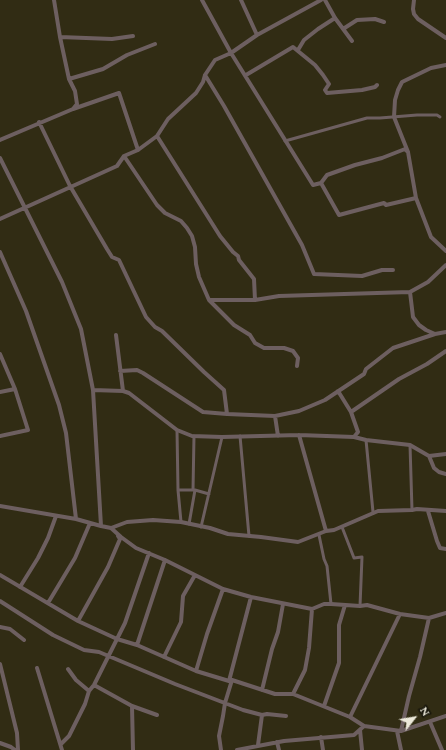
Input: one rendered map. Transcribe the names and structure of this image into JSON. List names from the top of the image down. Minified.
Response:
{"north":"top right"}
